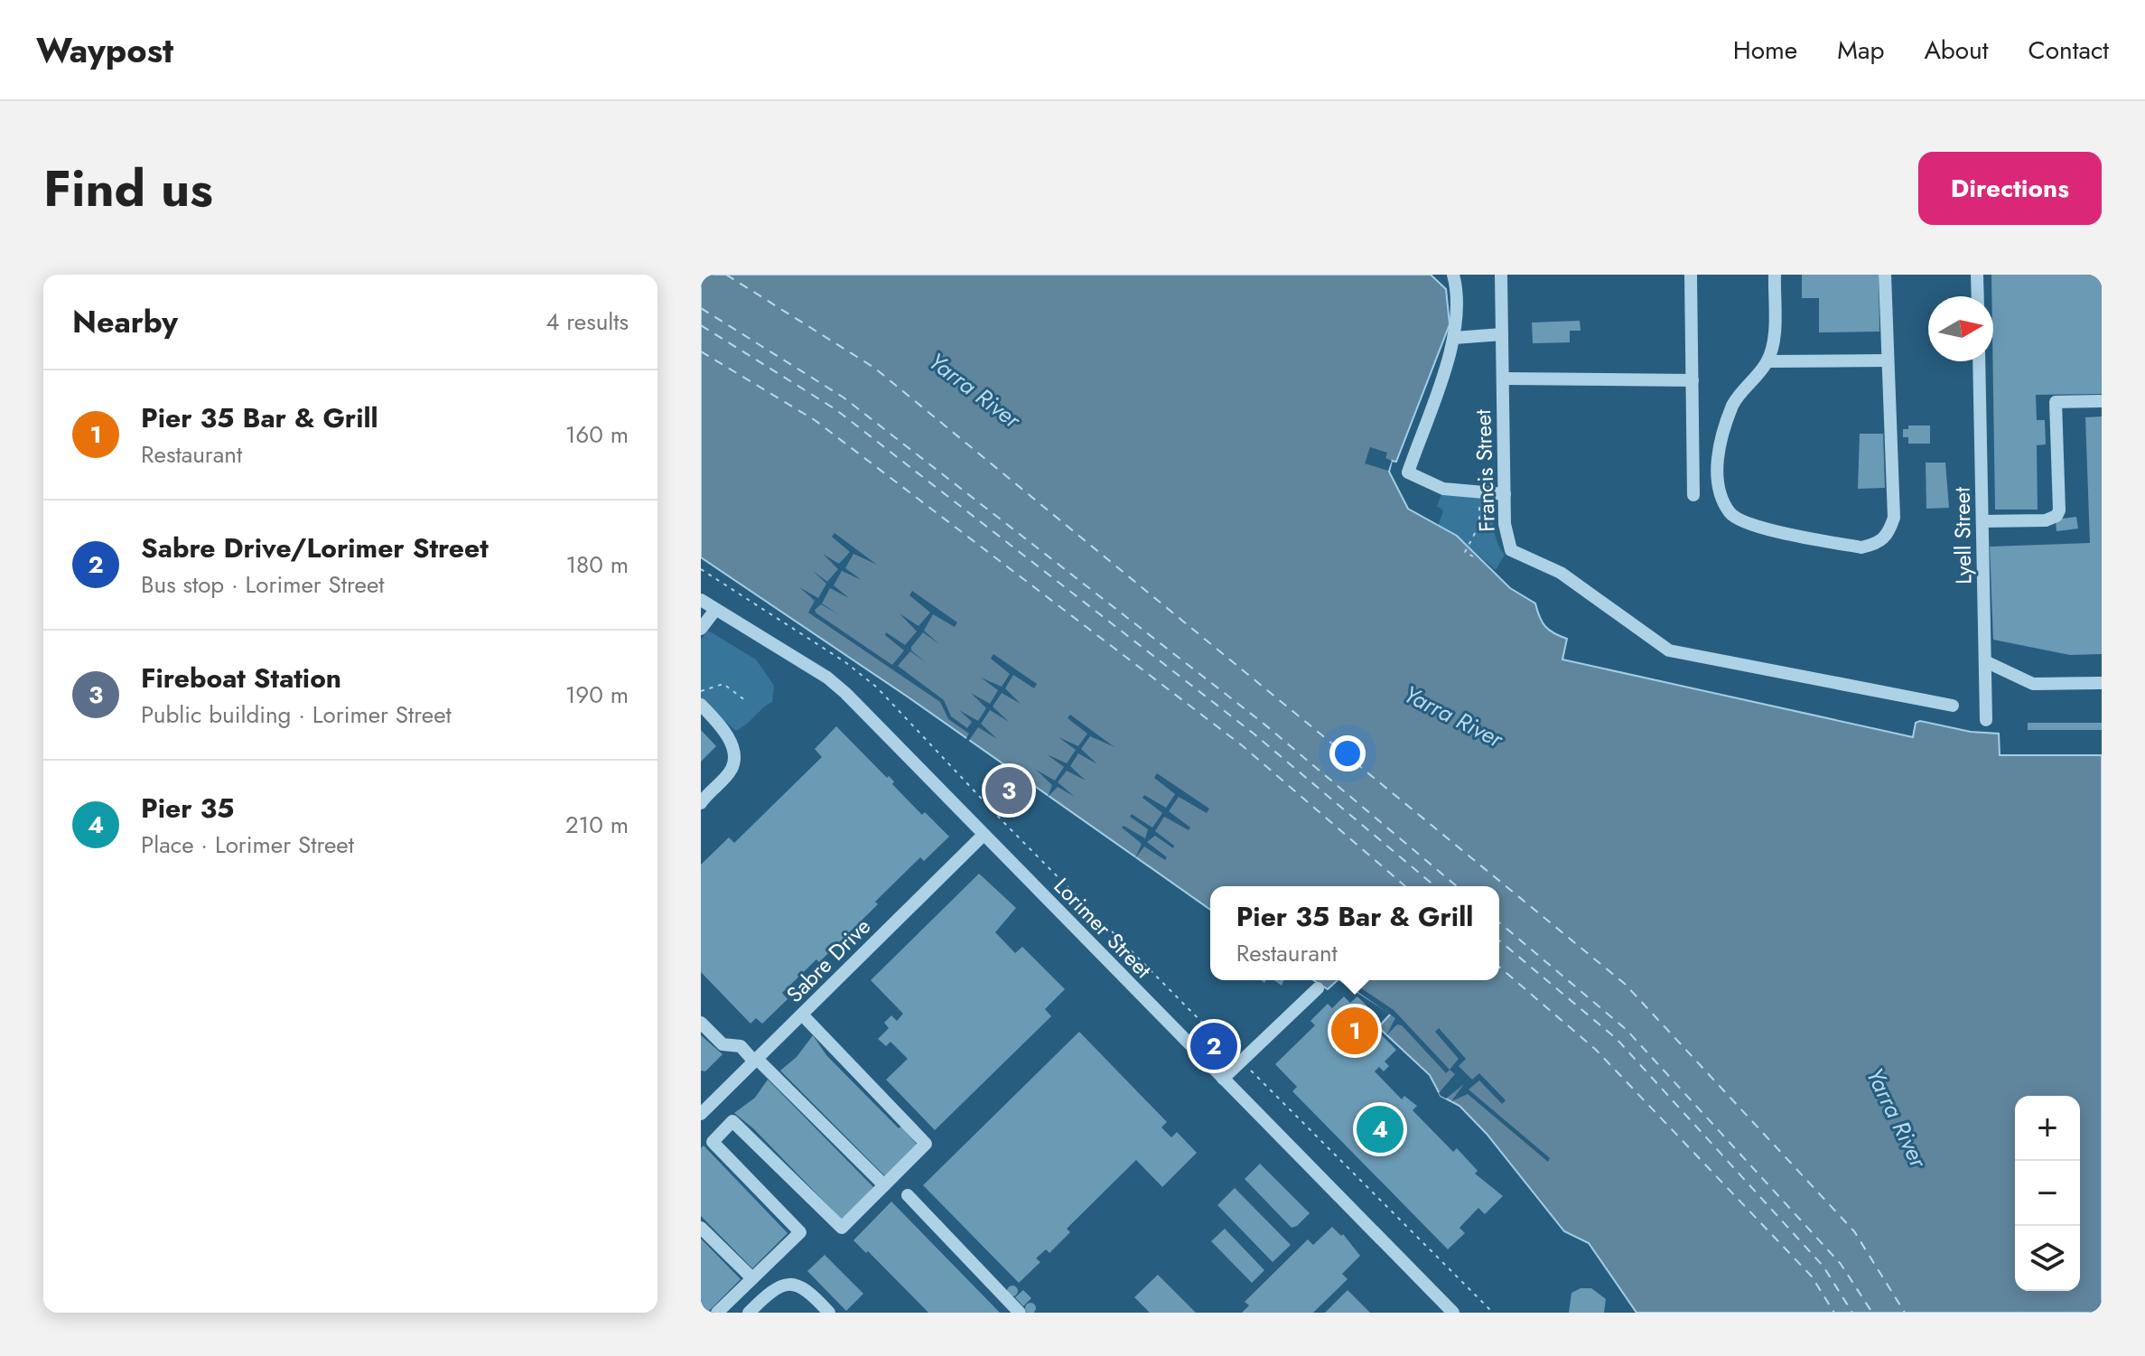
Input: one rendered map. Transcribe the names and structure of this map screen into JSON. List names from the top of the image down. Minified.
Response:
{"streets":{"street":["Francis Street","Lyell Street","Lorimer Street","Sabre Drive"]},"crossings":[["Lorimer Street","Sabre Drive"]],"water":["Yarra River"],"north":"right","page":{"header":"Waypost","nav":["Home","Map","About","Contact"],"title":"Find us","buttons":"Directions","heading":["Nearby","4 results"],"list":[{"mark":"1","name":"Pier 35 Bar & Grill","note":"Restaurant","value":"160 m"},{"mark":"2","name":"Sabre Drive/Lorimer Street","note":"Bus stop · Lorimer Street","value":"180 m"},{"mark":"3","name":"Fireboat Station","note":"Public building · Lorimer Street","value":"190 m"},{"mark":"4","name":"Pier 35","note":"Place · Lorimer Street","value":"210 m"}],"pins":["3","1","2","4"],"popup":["Pier 35 Bar & Grill","Restaurant"],"map_buttons":["+","−"]}}
